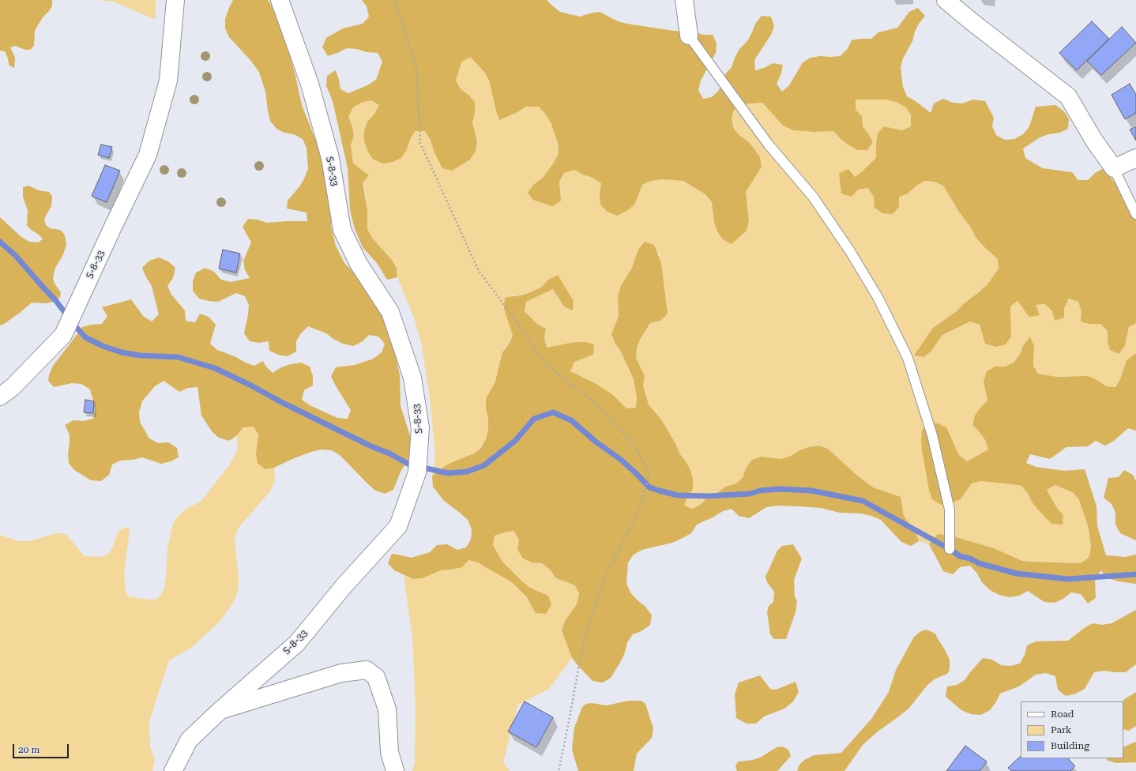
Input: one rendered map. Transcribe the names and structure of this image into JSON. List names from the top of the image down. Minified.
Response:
{"streets":{"street":["Տ-8-33"]},"legend":["Road","Park","Building"],"scale_bar":"20 m"}
